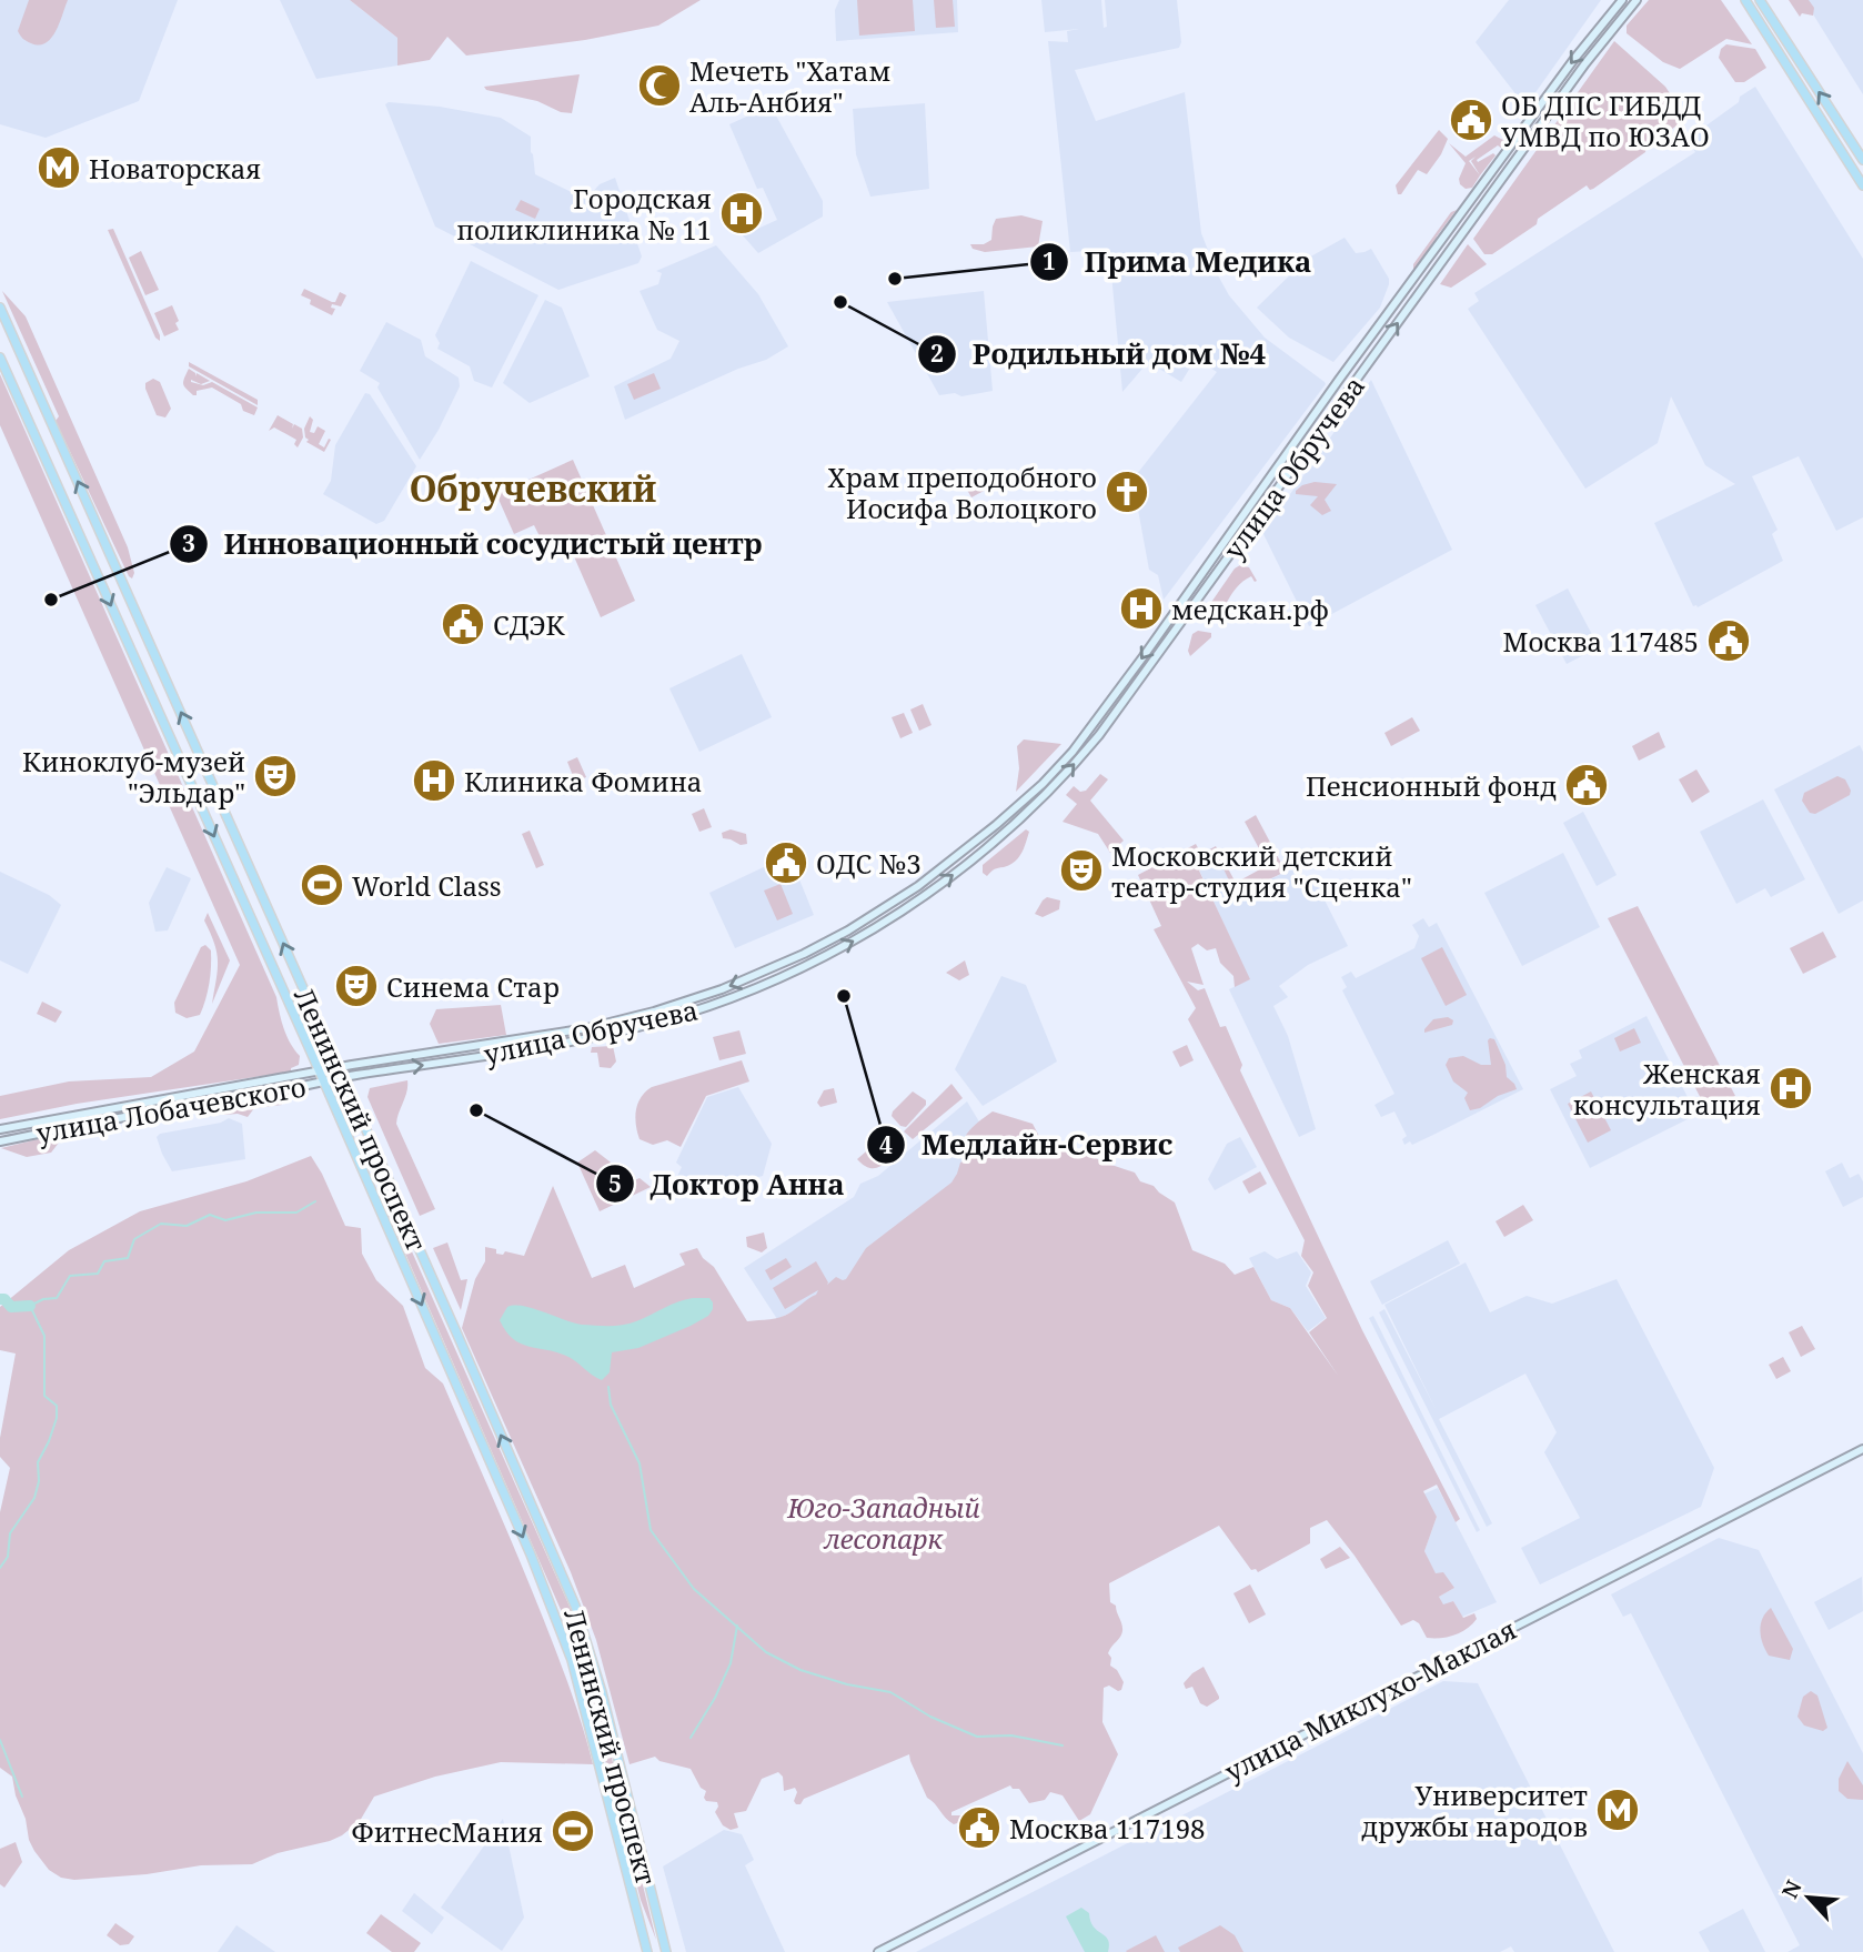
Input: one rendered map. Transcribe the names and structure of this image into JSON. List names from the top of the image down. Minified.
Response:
{"streets":{"main road":["улица Обручева","улица Лобачевского","Ленинский проспект","улица Миклухо-Маклая"]},"crossings":[["улица Обручева","улица Лобачевского"],["улица Обручева","Ленинский проспект"],["улица Лобачевского","Ленинский проспект"]],"districts":["Обручевский"],"parks":["Юго-Западный лесопарк"],"places":{"mosque":["Мечеть \"Хатам Аль-Анбия\""],"public building":["ОБ ДПС ГИБДД УМВД по ЮЗАО","СДЭК","Москва 117485","Пенсионный фонд","ОДС №3","Москва 117198"],"metro station":["Новаторская","Университет дружбы народов"],"hospital":["Городская поликлиника № 11","медскан.рф","Клиника Фомина","Женская консультация"],"other":["Прима Медика","Родильный дом №4","Инновационный сосудистый центр","Медлайн-Сервис","Доктор Анна"],"church":["Храм преподобного Иосифа Волоцкого"],"theatre":["Киноклуб-музей \"Эльдар\"","Московский детский театр-студия \"Сценка\"","Синема Стар"],"sports":["World Class","ФитнесМания"]},"north":"top left"}
